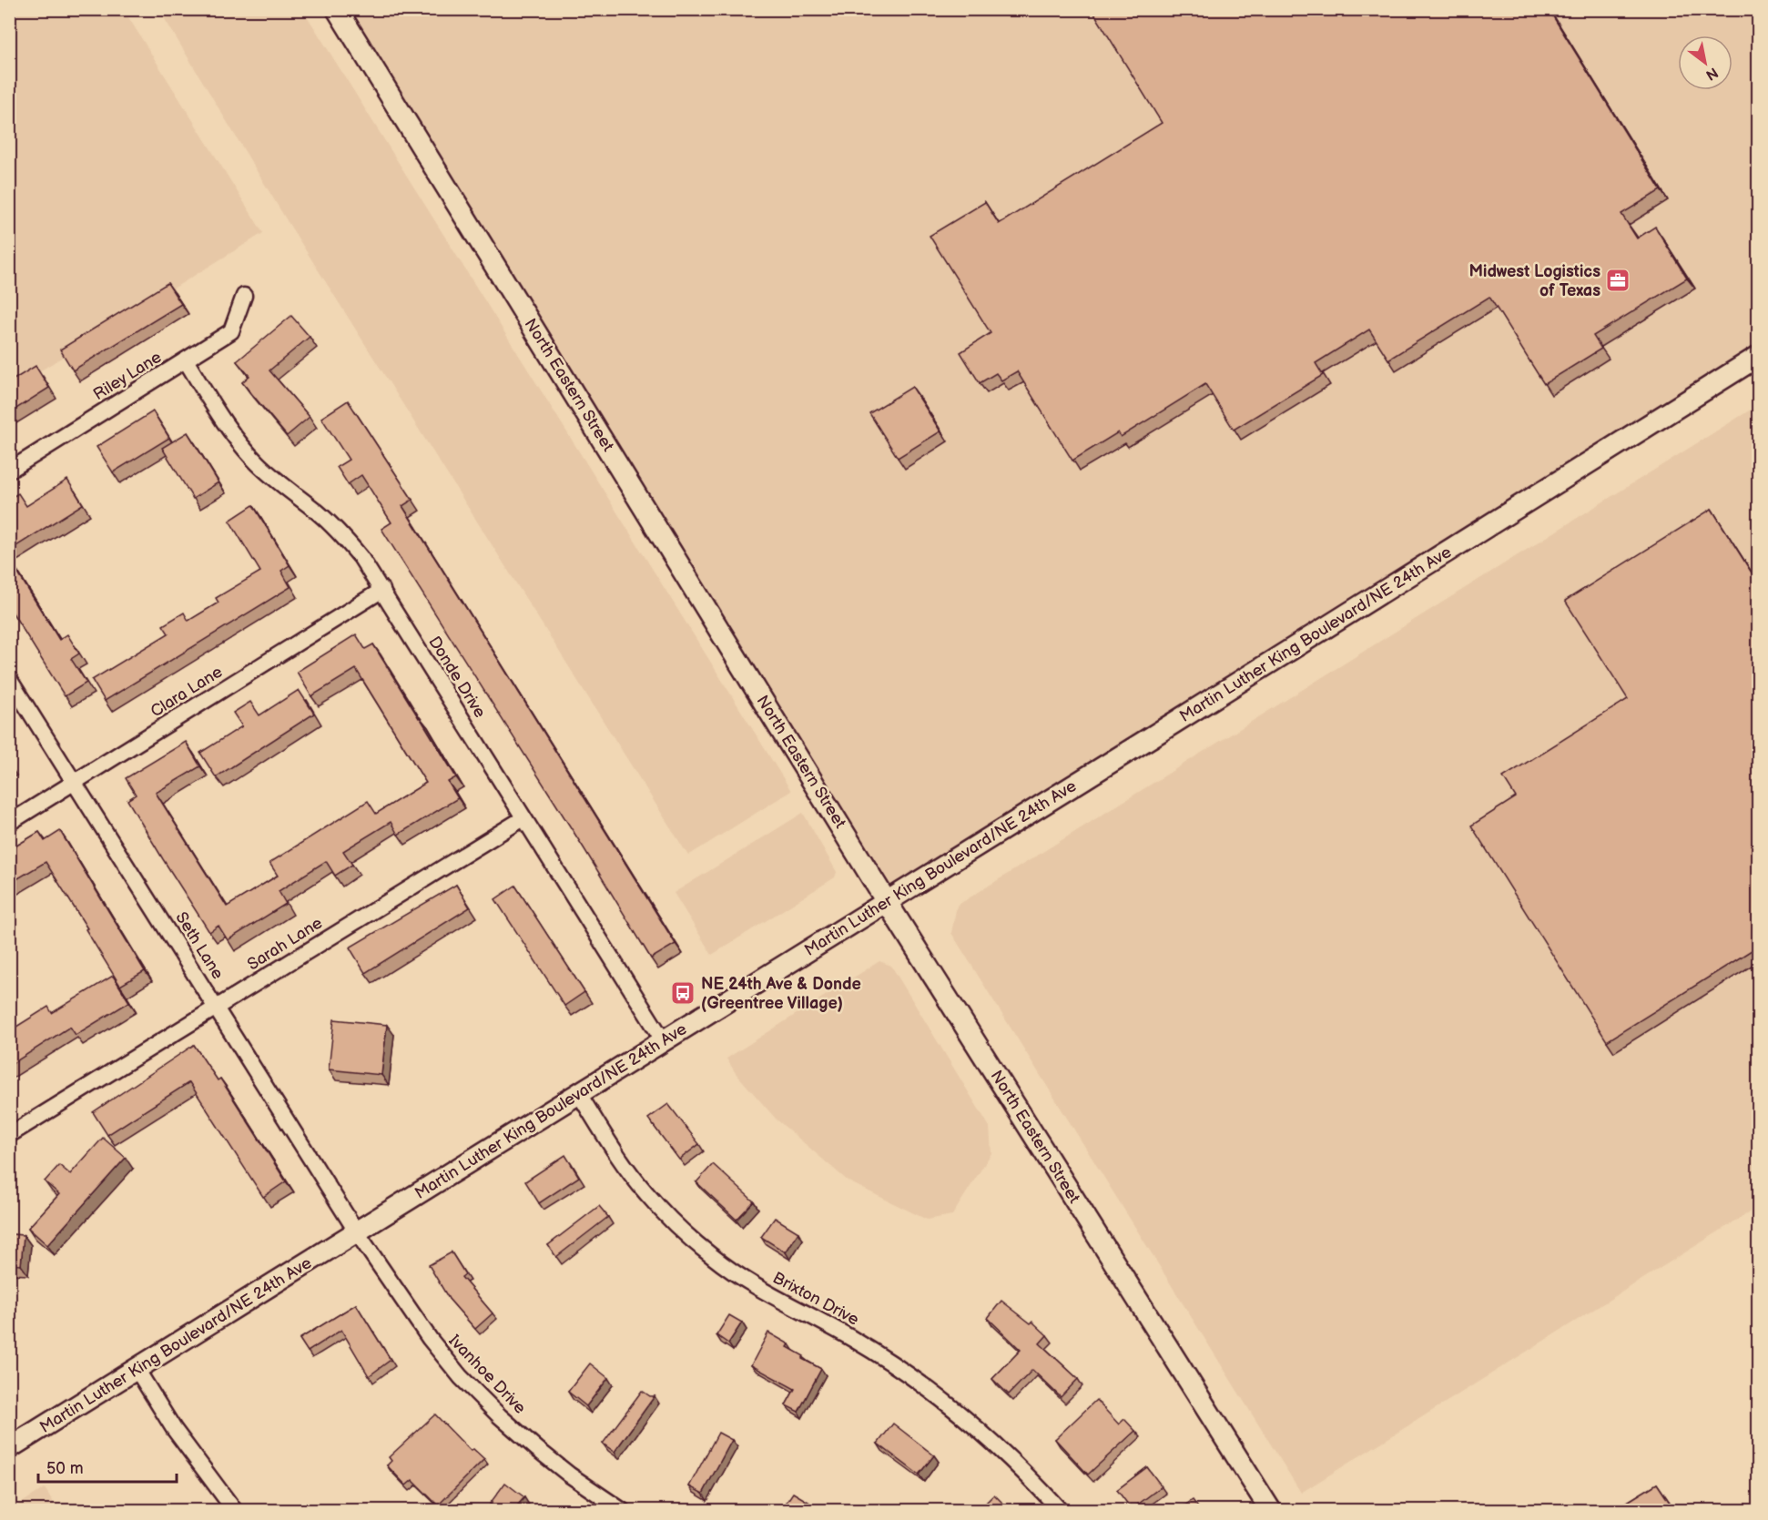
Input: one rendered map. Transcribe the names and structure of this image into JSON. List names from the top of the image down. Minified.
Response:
{"streets":{"main road":["North Eastern Street","Martin Luther King Boulevard/NE 24th Ave"],"street":["Riley Lane","Donde Drive","Clara Lane","Sarah Lane","Seth Lane","Brixton Drive","Ivanhoe Drive"]},"crossings":[["Riley Lane","Donde Drive"],["North Eastern Street","Martin Luther King Boulevard/NE 24th Ave"],["Martin Luther King Boulevard/NE 24th Ave","Donde Drive"],["Martin Luther King Boulevard/NE 24th Ave","Seth Lane"],["Martin Luther King Boulevard/NE 24th Ave","Brixton Drive"],["Martin Luther King Boulevard/NE 24th Ave","Ivanhoe Drive"],["Donde Drive","Clara Lane"],["Donde Drive","Sarah Lane"],["Clara Lane","Seth Lane"],["Sarah Lane","Seth Lane"],["Seth Lane","Ivanhoe Drive"]],"places":{"office":["Midwest Logistics of Texas"],"bus stop":["NE 24th Ave & Donde (Greentree Village)"]},"scale_bar":"50 m","north":"bottom right"}
